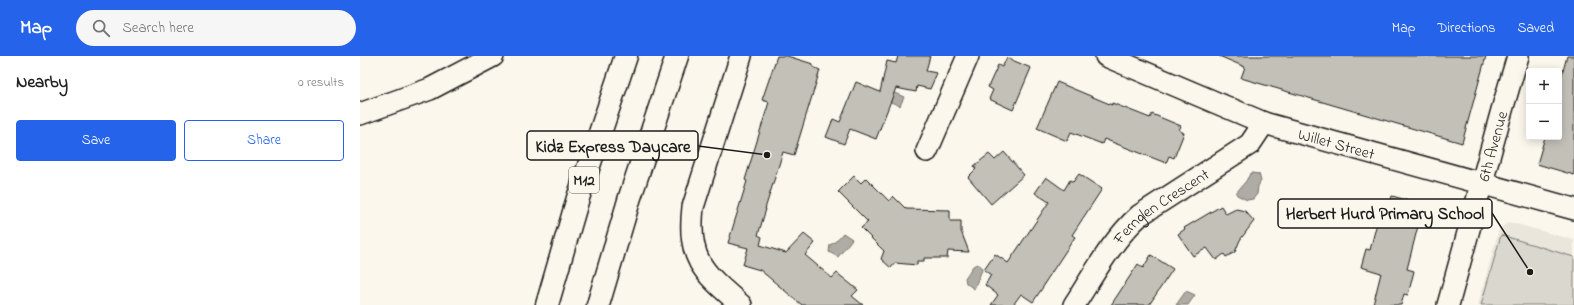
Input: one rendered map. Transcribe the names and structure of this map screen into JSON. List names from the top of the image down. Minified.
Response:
{"streets":{"main road":["M12"],"street":["Willet Street","6th Avenue","Fernglen Crescent"]},"crossings":[["Willet Street","6th Avenue"],["Willet Street","Fernglen Crescent"]],"places":["Kidz Express Daycare","Herbert Hurd Primary School"],"page":{"header":"Map","search":"Search here","nav":["Map","Directions","Saved"],"heading":["Nearby","0 results"],"map_buttons":["+","−"],"buttons":["Save","Share"]}}
